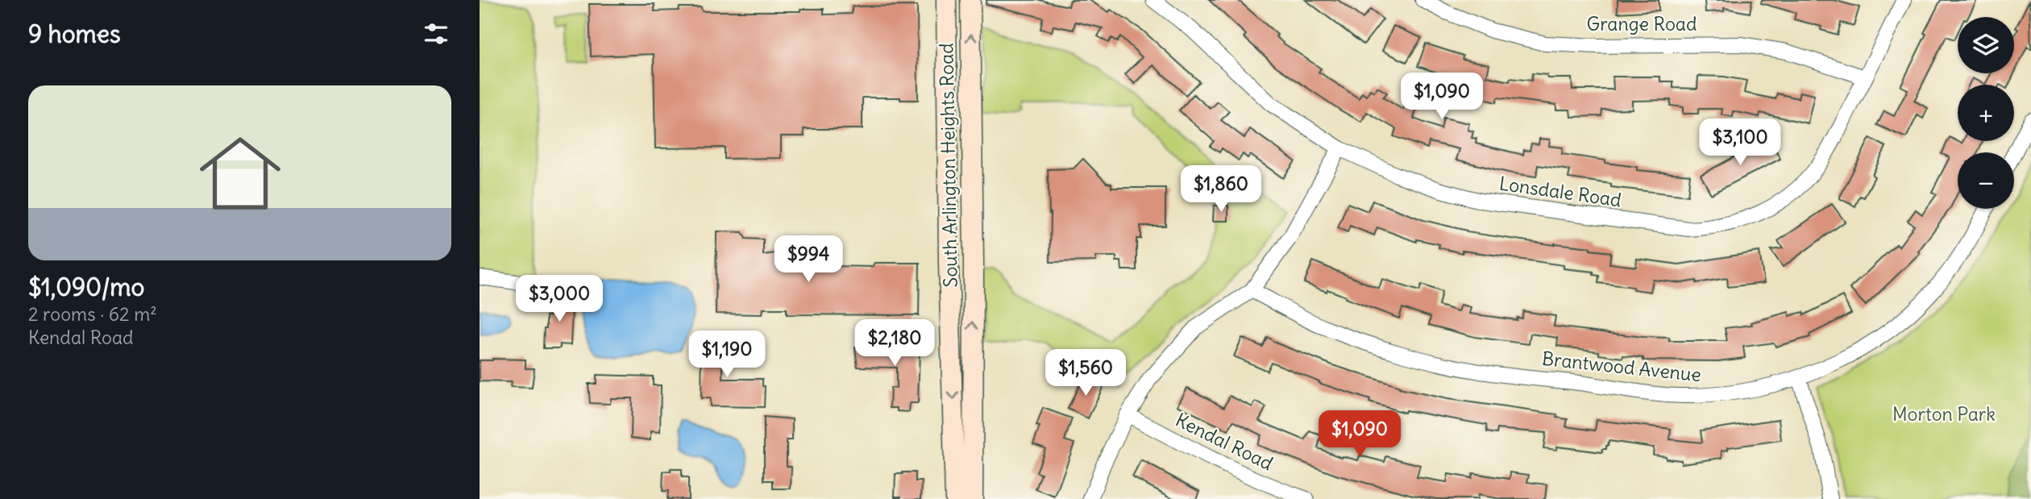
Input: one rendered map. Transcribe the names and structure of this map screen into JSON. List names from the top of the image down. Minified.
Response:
{"streets":{"main road":["South Arlington Heights Road"],"street":["Grange Road","Lonsdale Road","Brantwood Avenue","Kendal Road"]},"crossings":[["Grange Road","Lonsdale Road"]],"parks":["Morton Park"],"page":{"heading":"9 homes","map_buttons":["+","−"],"list":[{"name":"$1,090/mo","note":"2 rooms · 62 m² · Kendal Road"}],"price":["$1,090","$3,100","$1,860","$994","$3,000","$2,180","$1,190","$1,560","$1,090"]}}
